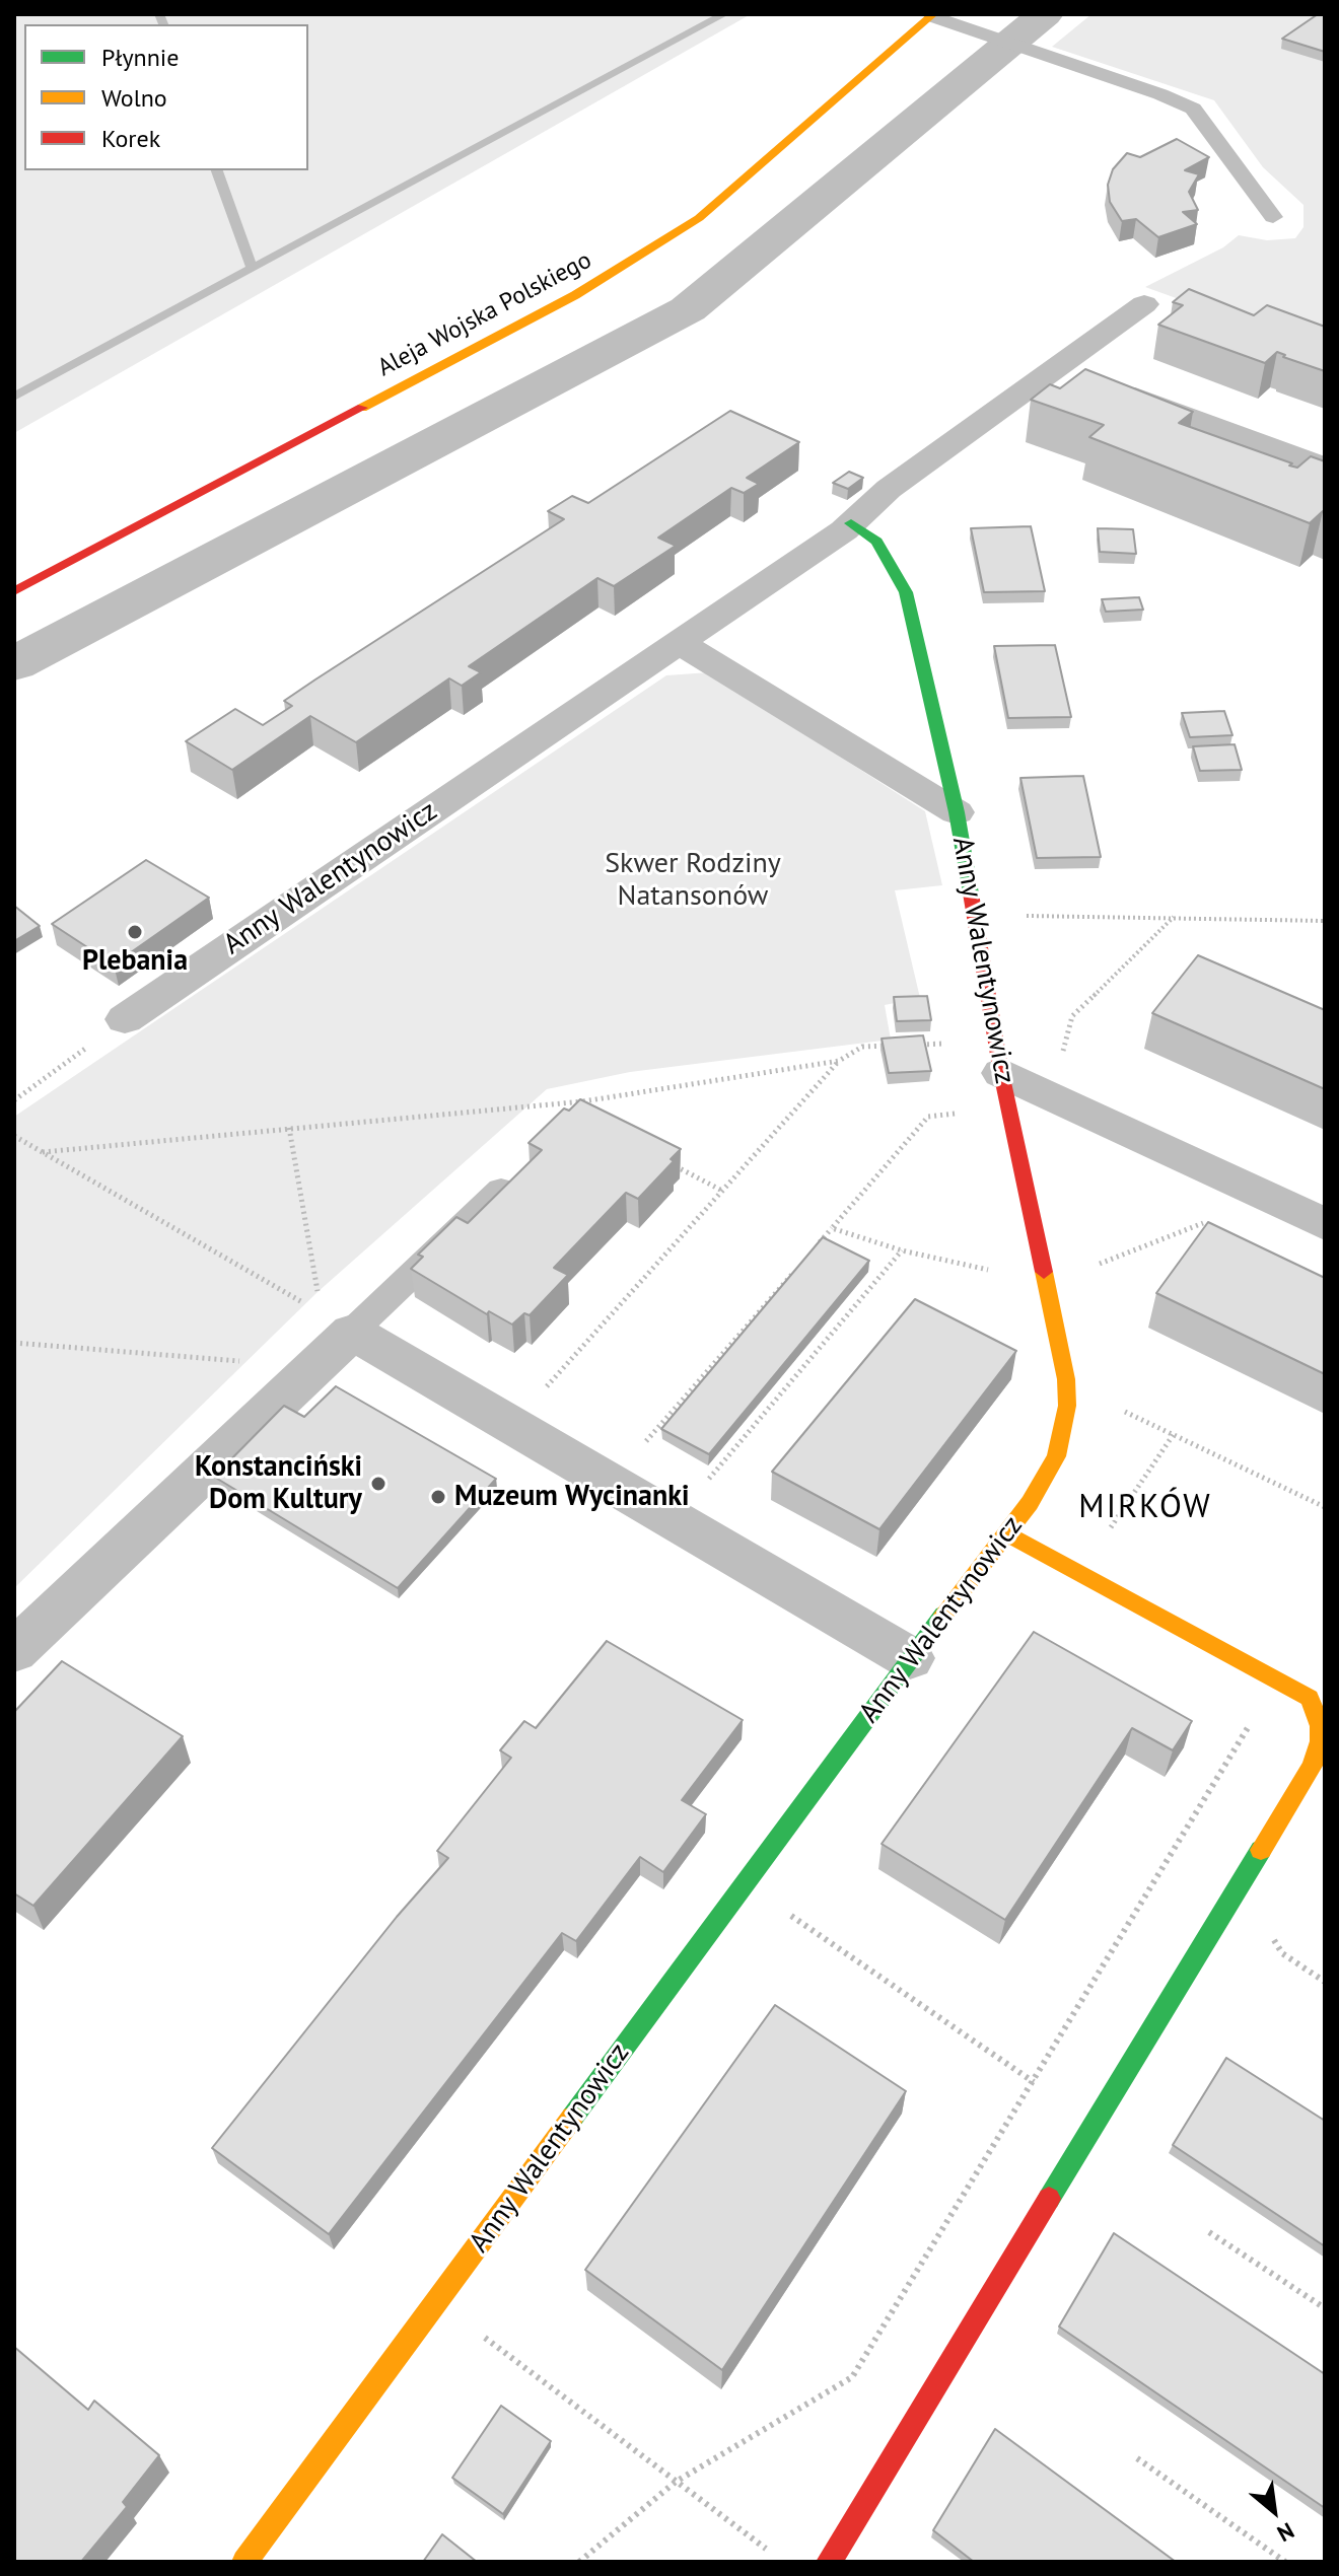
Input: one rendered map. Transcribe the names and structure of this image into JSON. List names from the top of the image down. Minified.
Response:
{"streets":{"street":["Aleja Wojska Polskiego","Anny Walentynowicz"]},"districts":["MIRKÓW"],"parks":["Skwer Rodziny Natansonów"],"places":["Plebania","Konstanciński Dom Kultury","Muzeum Wycinanki"],"legend":["Płynnie","Wolno","Korek"],"north":"bottom right"}
